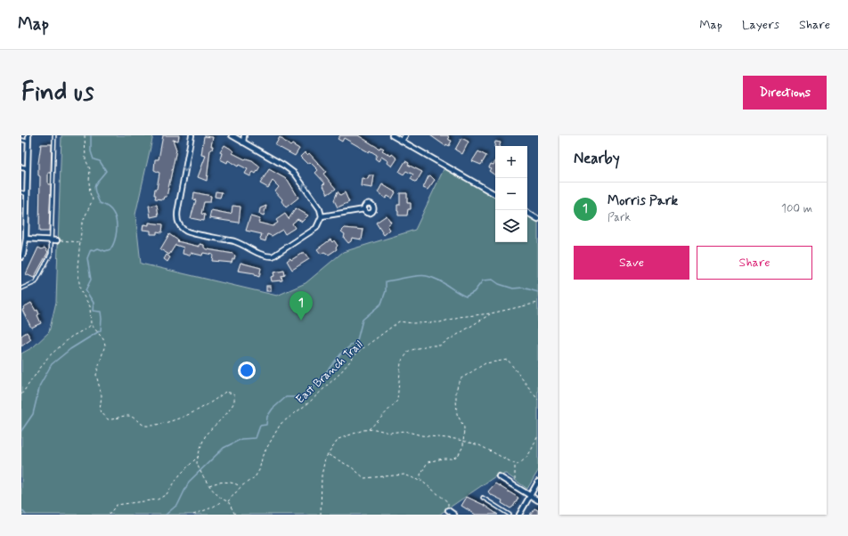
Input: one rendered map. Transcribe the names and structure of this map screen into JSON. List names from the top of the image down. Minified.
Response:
{"streets":{"path":["East Branch Trail"]},"page":{"header":"Map","nav":["Map","Layers","Share"],"buttons":["Directions",["Save","Share"]],"title":"Find us","heading":"Nearby","map_buttons":["+","−"],"list":[{"mark":"1","name":"Morris Park","note":"Park","value":"100 m"}],"pins":"1"}}
